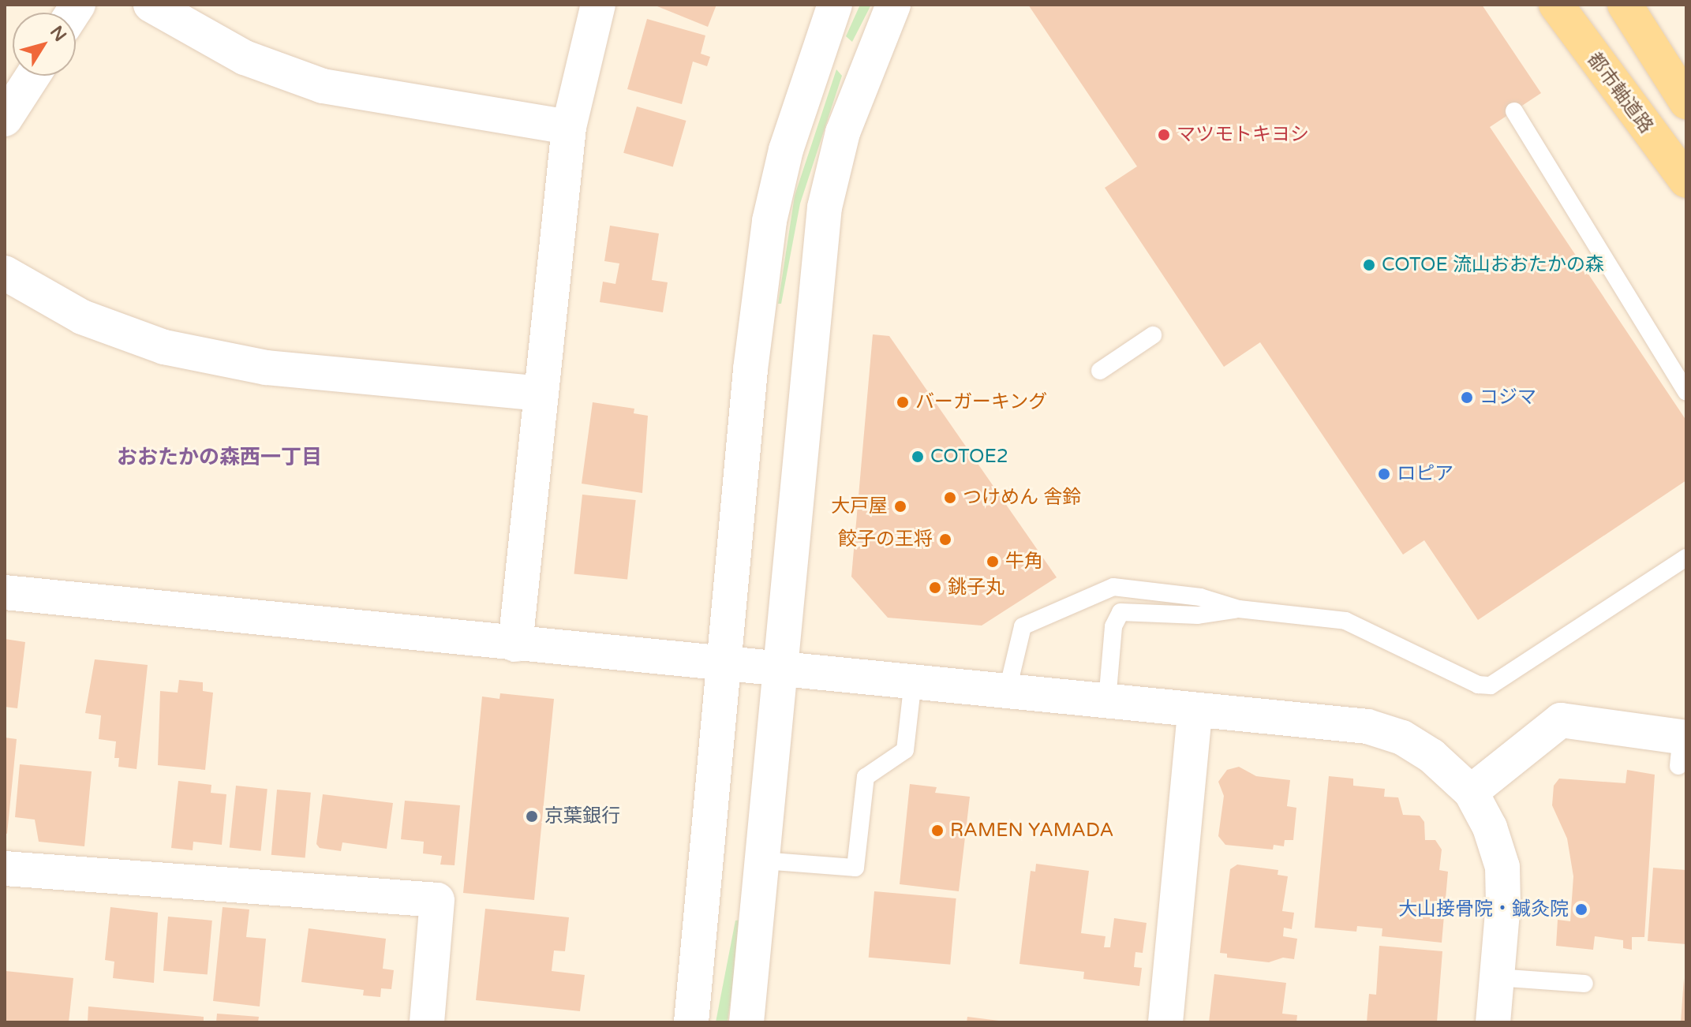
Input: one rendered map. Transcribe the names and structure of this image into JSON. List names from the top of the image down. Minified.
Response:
{"streets":{"main road":["都市軸道路"]},"districts":["おおたかの森西一丁目"],"places":["マツモトキヨシ","COTOE 流山おおたかの森","コジマ","バーガーキング","COTOE2","ロピア","つけめん 舎鈴","大戸屋","餃子の王将","牛角","銚子丸","京葉銀行","RAMEN YAMADA","大山接骨院・鍼灸院"],"north":"top right"}
